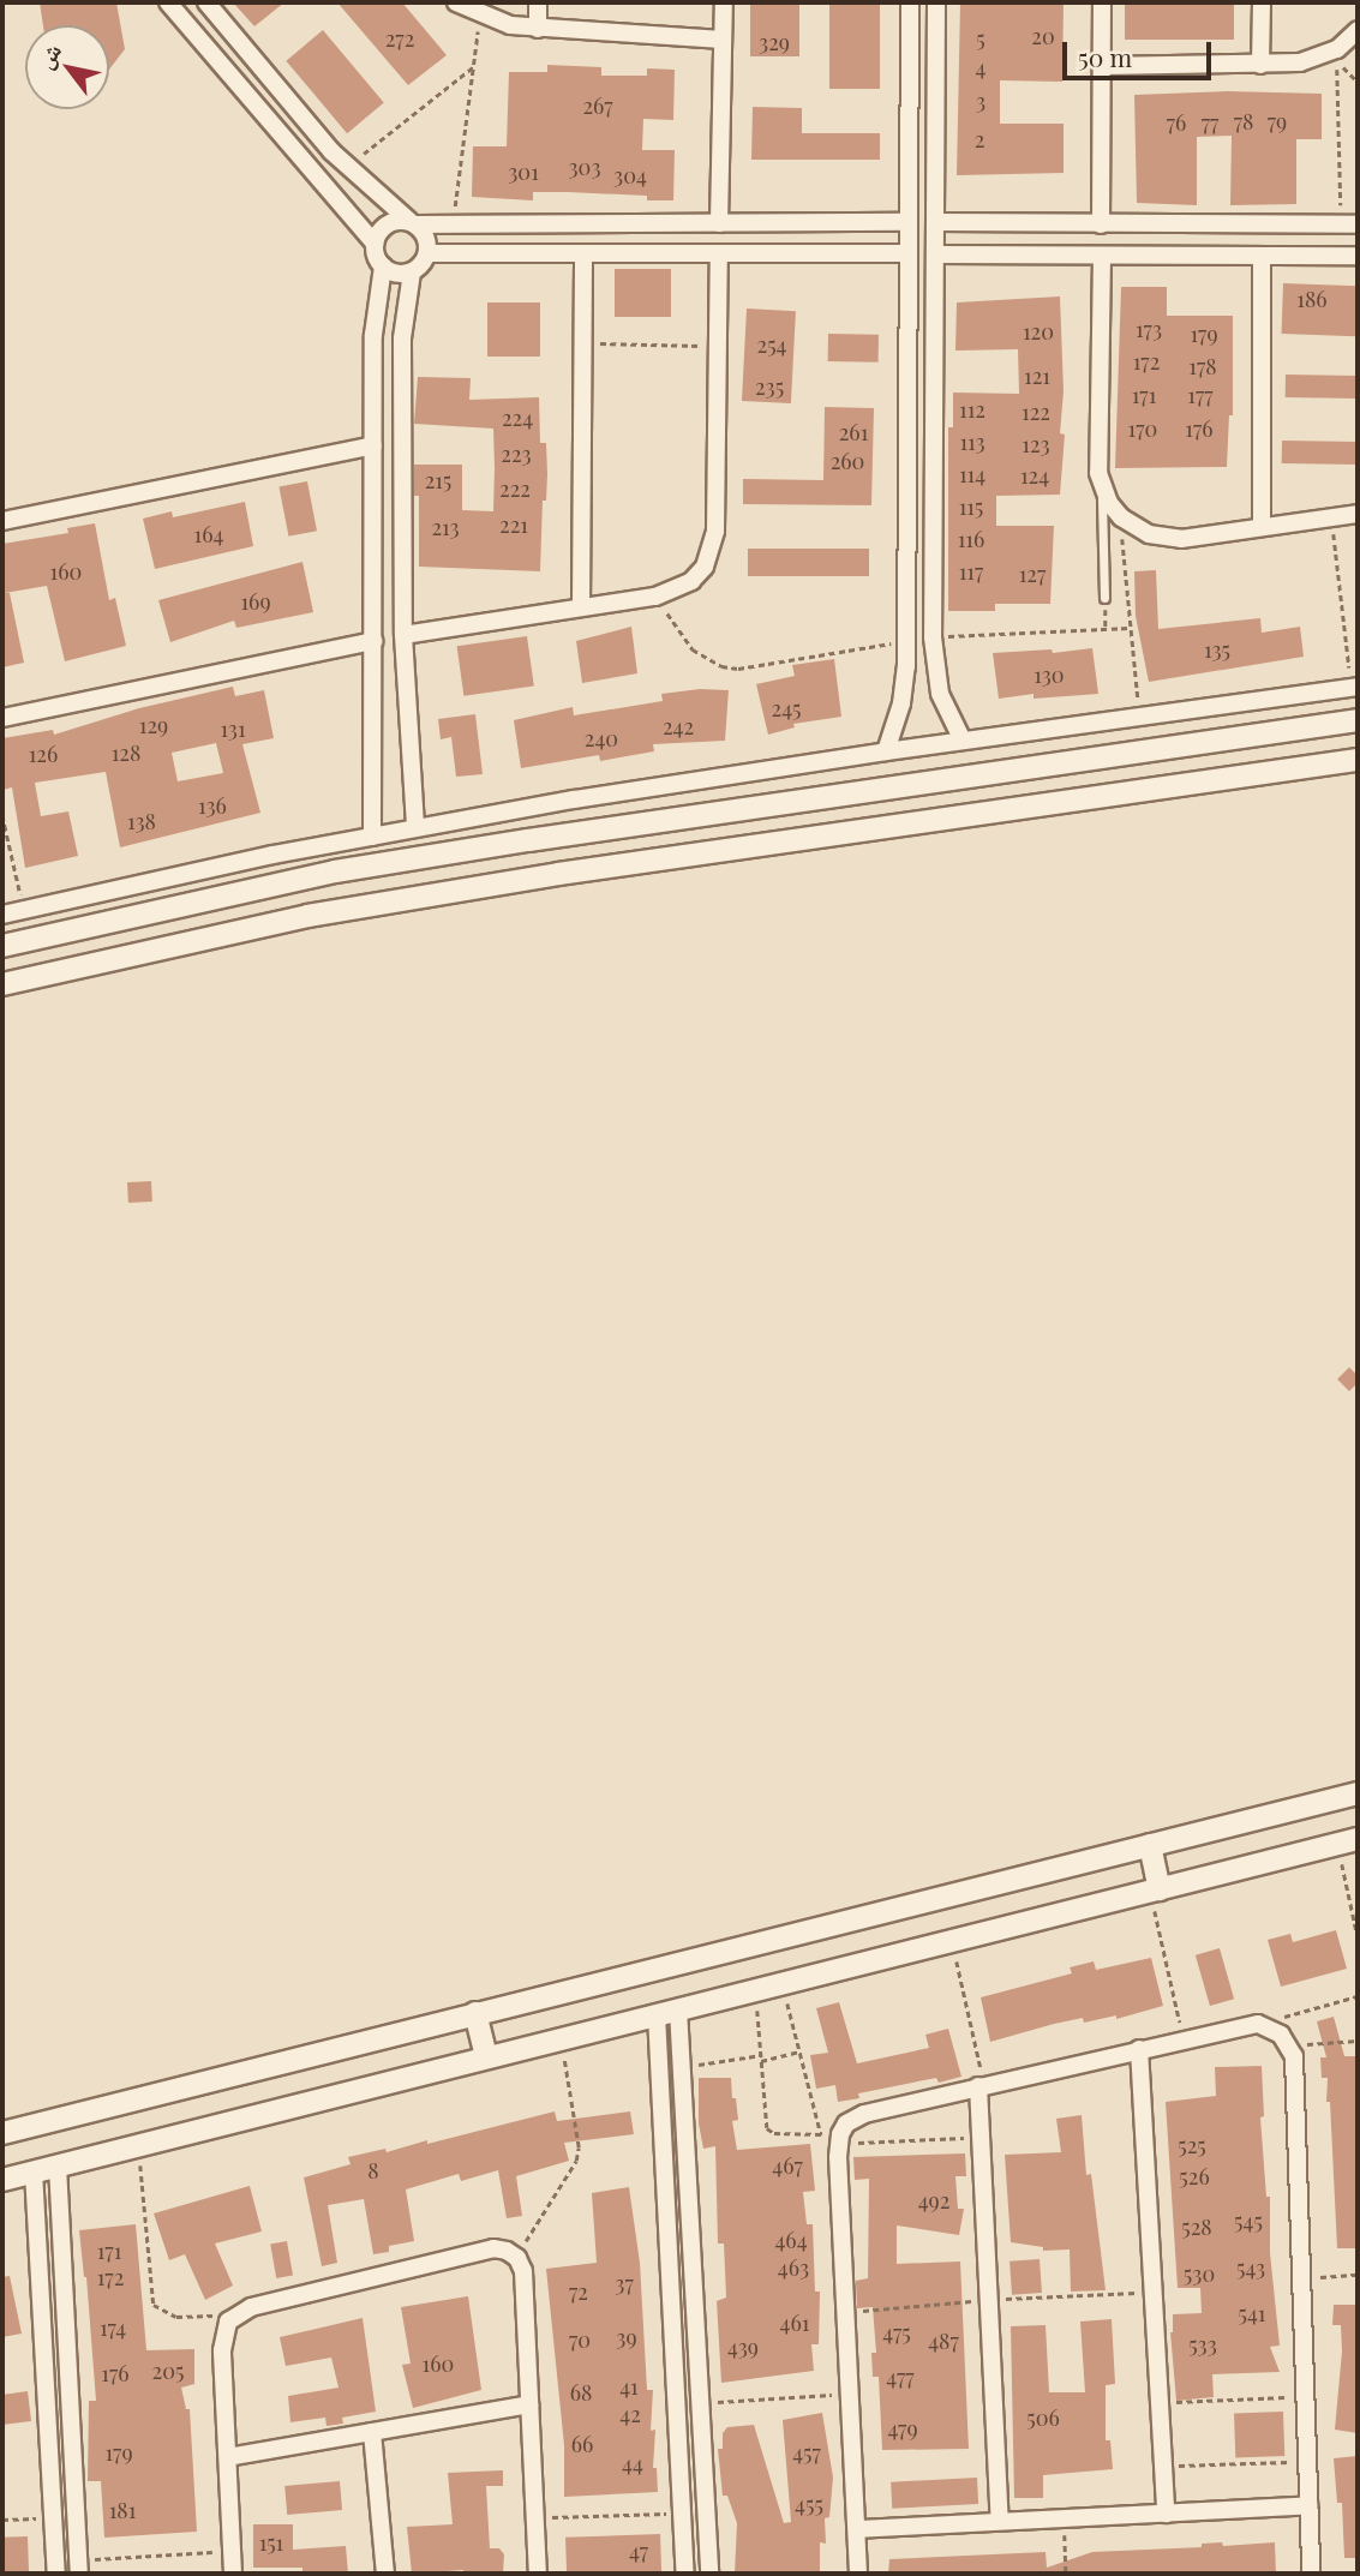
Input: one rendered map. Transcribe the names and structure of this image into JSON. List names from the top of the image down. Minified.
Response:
{"house_numbers":["20","272","5","329","4","3","267","78","79","76","77","2","303","301","304","186","173","120","179","254","172","178","121","235","171","177","112","122","224","170","176","261","113","123","223","260","114","124","215","222","115","221","213","164","116","160","117","127","169","135","130","245","129","242","131","240","128","126","136","138","525","467","8","526","492","545","528","464","171","463","543","530","172","37","72","541","461","174","475","39","70","487","533","439","160","205","176","477","41","68","42","506","479","66","179","457","44","455","181","151","47"],"scale_bar":"50 m","north":"top left"}
